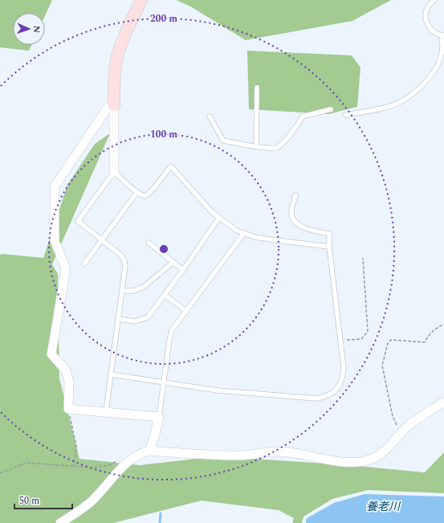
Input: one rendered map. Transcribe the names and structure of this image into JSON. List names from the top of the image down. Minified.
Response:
{"water":["養老川"],"scale_bar":"50 m","north":"right","rings":["200 m","100 m"]}
